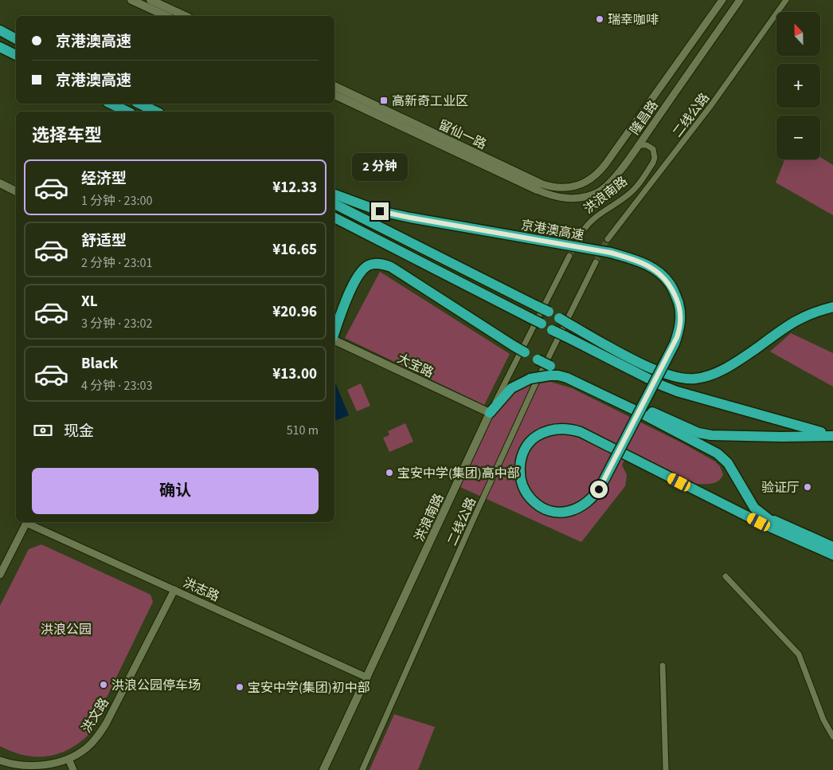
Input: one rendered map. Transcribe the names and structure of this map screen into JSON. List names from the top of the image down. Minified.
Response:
{"streets":{"highway":["京港澳高速"],"main road":["留仙一路","洪浪南路","大宝路"],"street":["二线公路","隆昌路","洪志路","洪文路"]},"crossings":[["隆昌路","留仙一路"],["隆昌路","洪浪南路"],["洪浪南路","大宝路"],["洪浪南路","洪志路"],["洪志路","洪文路"]],"parks":["洪浪公园"],"places":{"other":["瑞幸咖啡","宝安中学(集团)高中部","验证厅","洪浪公园停车场","宝安中学(集团)初中部"],"transit":["高新奇工业区"]},"north":"top","page":{"map_buttons":["+","−"],"banner":["京港澳高速","京港澳高速"],"heading":"选择车型","bubble":"2 分钟","list":[{"name":"经济型","note":"1 分钟 · 23:00","value":"¥12.33"},{"name":"舒适型","note":"2 分钟 · 23:01","value":"¥16.65"},{"name":"XL","note":"3 分钟 · 23:02","value":"¥20.96"},{"name":"Black","note":"4 分钟 · 23:03","value":"¥13.00"}],"pay":["现金","510 m"],"buttons":"确认"}}
